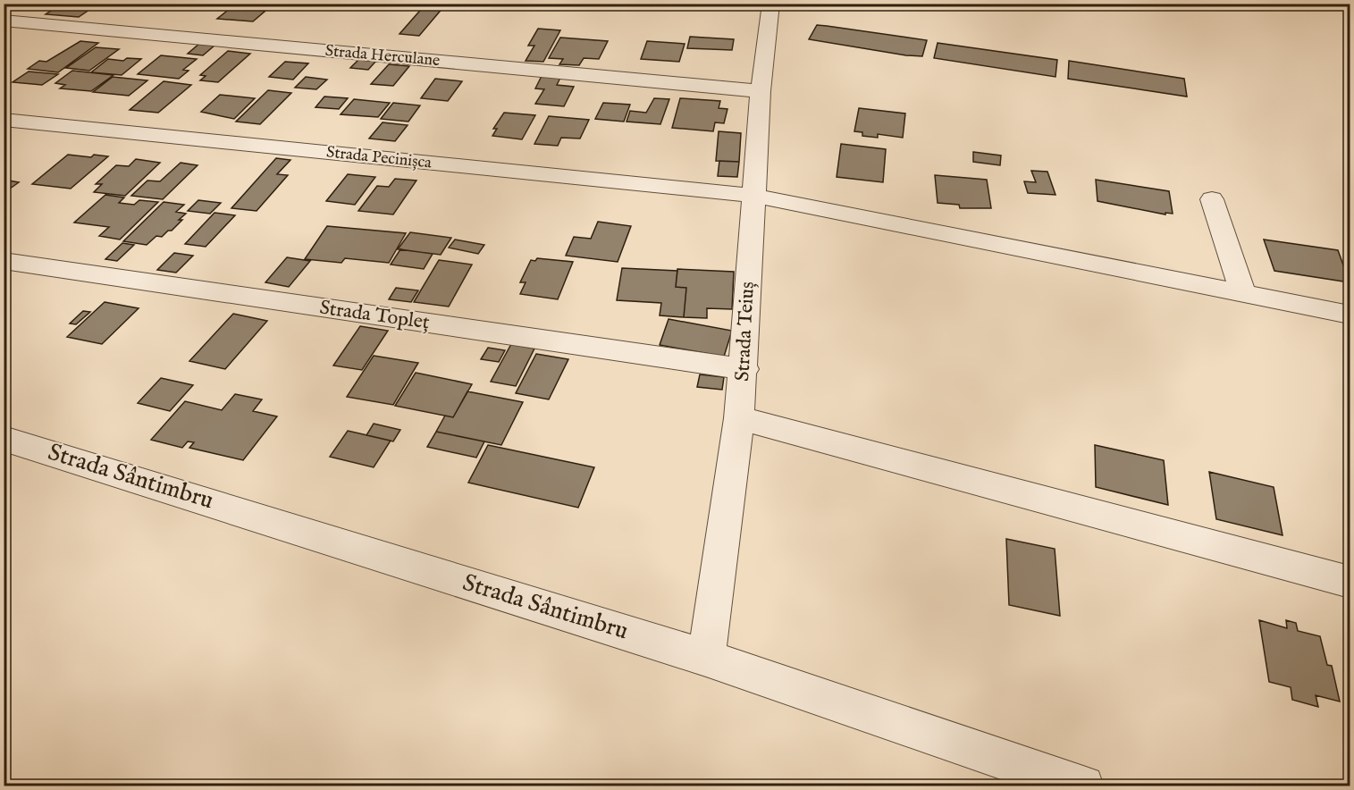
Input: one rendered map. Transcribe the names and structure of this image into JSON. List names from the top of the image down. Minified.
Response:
{"streets":{"street":["Strada Herculane","Strada Pecinișca","Strada Topleț","Strada Teiuș","Strada Sântimbru"]},"crossings":[["Strada Herculane","Strada Teiuș"],["Strada Pecinișca","Strada Teiuș"],["Strada Topleț","Strada Teiuș"],["Strada Teiuș","Strada Sântimbru"]]}
